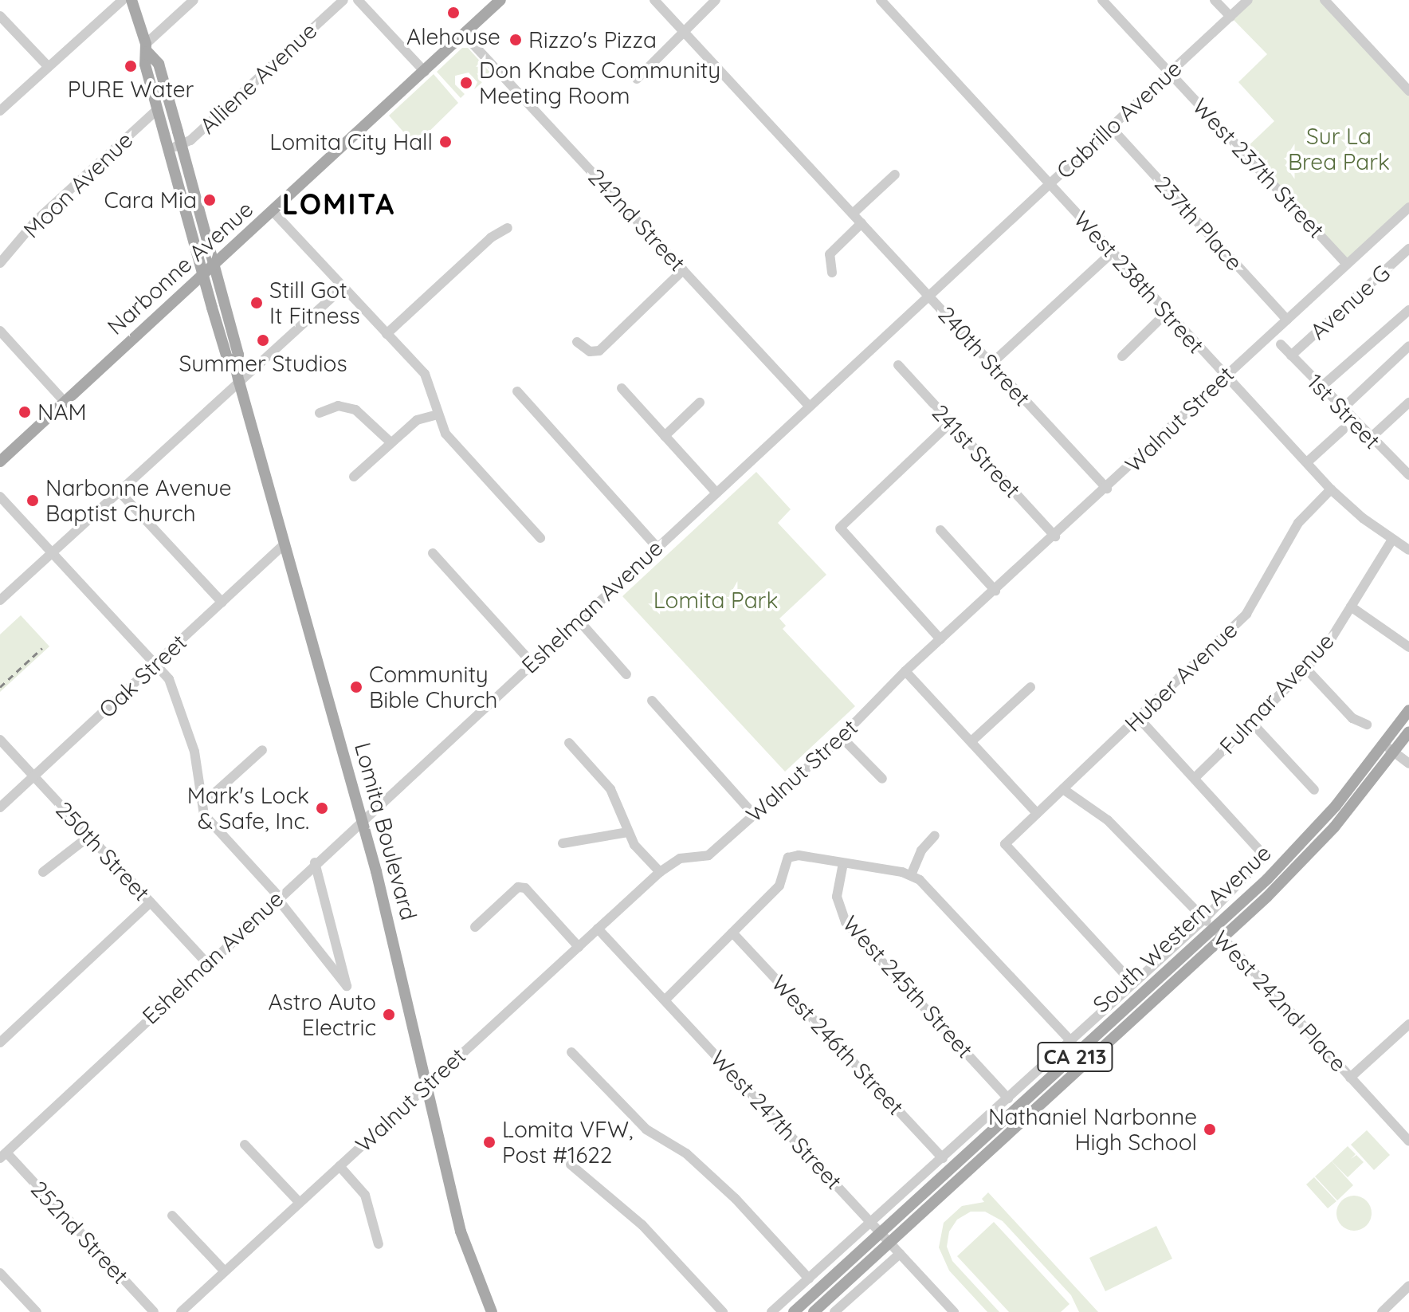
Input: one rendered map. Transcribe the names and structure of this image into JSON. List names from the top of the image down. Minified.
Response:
{"streets":{"main road":["Narbonne Avenue","Lomita Boulevard","South Western Avenue","CA 213"],"street":["Alliene Avenue","Cabrillo Avenue","West 237th Street","Moon Avenue","242nd Street","237th Place","West 238th Street","Avenue G","240th Street","1st Street","Walnut Street","241st Street","Eshelman Avenue","Oak Street","Huber Avenue","Fulmar Avenue","250th Street","West 245th Street","West 242nd Place","West 246th Street","West 247th Street","252nd Street"]},"crossings":[["Alliene Avenue","Lomita Boulevard"],["Cabrillo Avenue","West 237th Street"],["Cabrillo Avenue","237th Place"],["Cabrillo Avenue","West 238th Street"],["Cabrillo Avenue","Eshelman Avenue"],["West 237th Street","Walnut Street"],["Moon Avenue","Lomita Boulevard"],["242nd Street","Narbonne Avenue"],["242nd Street","Eshelman Avenue"],["237th Place","Walnut Street"],["Narbonne Avenue","Lomita Boulevard"],["West 238th Street","Walnut Street"],["West 238th Street","Huber Avenue"],["West 238th Street","Fulmar Avenue"],["Avenue G","1st Street"],["240th Street","Walnut Street"],["240th Street","Eshelman Avenue"],["Walnut Street","241st Street"],["Walnut Street","Lomita Boulevard"],["Walnut Street","West 247th Street"],["Eshelman Avenue","Lomita Boulevard"],["Eshelman Avenue","250th Street"],["Eshelman Avenue","252nd Street"],["Oak Street","Lomita Boulevard"],["Oak Street","250th Street"],["Huber Avenue","South Western Avenue"],["Huber Avenue","West 242nd Place"],["Fulmar Avenue","South Western Avenue"],["South Western Avenue","West 245th Street"],["South Western Avenue","West 242nd Place"],["South Western Avenue","West 246th Street"],["South Western Avenue","West 247th Street"]],"districts":["LOMITA"],"parks":["Sur La Brea Park","Lomita Park"],"places":["Alehouse","Rizzo's Pizza","PURE Water","Don Knabe Community Meeting Room","Lomita City Hall","Cara Mia","Still Got It Fitness","Summer Studios","NAM","Narbonne Avenue Baptist Church","Community Bible Church","Mark's Lock & Safe, Inc.","Astro Auto Electric","Nathaniel Narbonne High School","Lomita VFW, Post #1622"]}
